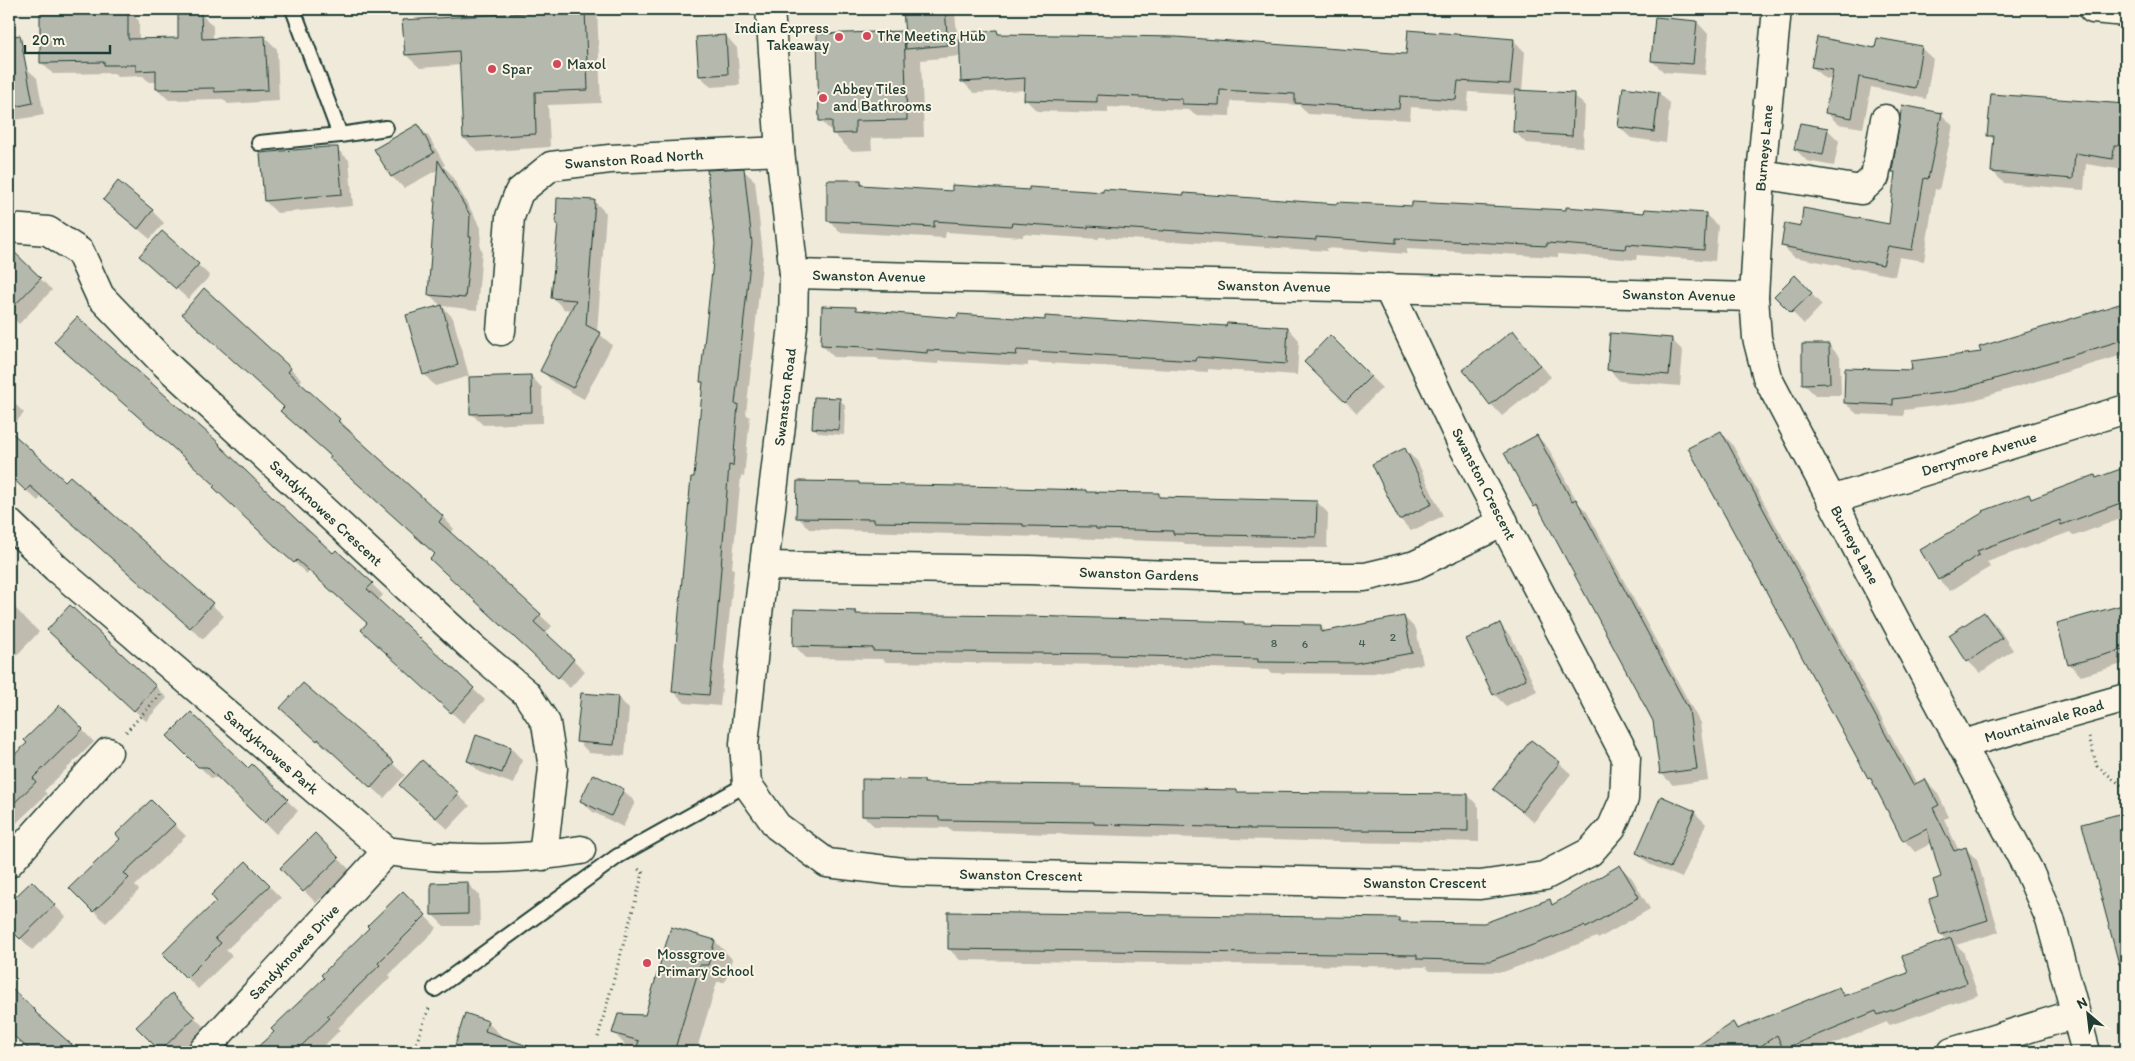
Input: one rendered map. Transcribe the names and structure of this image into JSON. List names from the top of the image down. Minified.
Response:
{"streets":{"street":["Burneys Lane","Swanston Road North","Swanston Avenue","Swanston Road","Derrymore Avenue","Swanston Crescent","Sandyknowes Crescent","Swanston Gardens","Mountainvale Road","Sandyknowes Park","Sandyknowes Drive"]},"crossings":[["Burneys Lane","Swanston Avenue"],["Burneys Lane","Derrymore Avenue"],["Burneys Lane","Mountainvale Road"],["Swanston Road North","Swanston Road"],["Swanston Avenue","Swanston Road"],["Swanston Avenue","Swanston Crescent"],["Swanston Road","Swanston Crescent"],["Swanston Road","Swanston Gardens"],["Swanston Crescent","Swanston Gardens"],["Sandyknowes Park","Sandyknowes Drive"]],"places":["The Meeting Hub","Indian Express Takeaway","Maxol","Spar","Abbey Tiles and Bathrooms","Mossgrove Primary School"],"house_numbers":["2","8","4","6"],"scale_bar":"20 m","north":"top left"}
